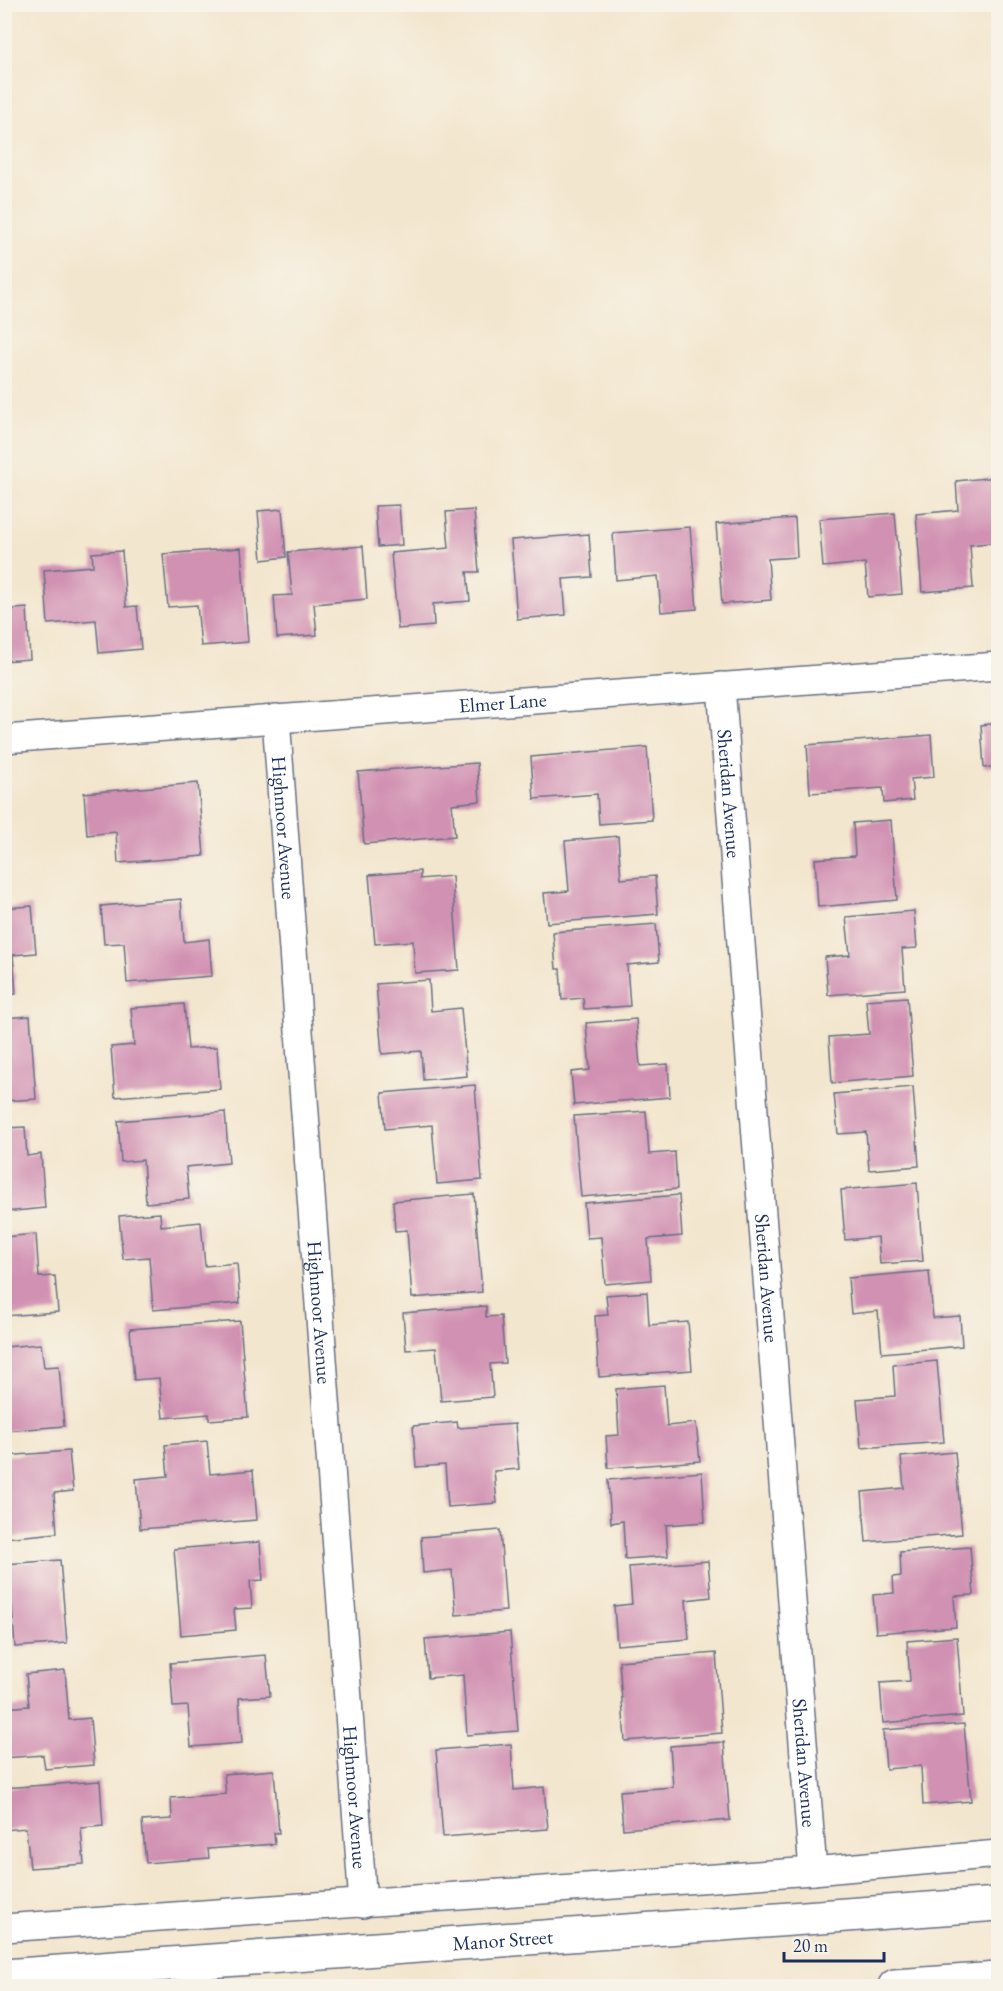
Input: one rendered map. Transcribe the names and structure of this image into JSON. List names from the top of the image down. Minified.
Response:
{"streets":{"main road":["Manor Street"],"street":["Elmer Lane","Sheridan Avenue","Highmoor Avenue"]},"crossings":[["Elmer Lane","Sheridan Avenue"],["Elmer Lane","Highmoor Avenue"]],"scale_bar":"20 m"}
